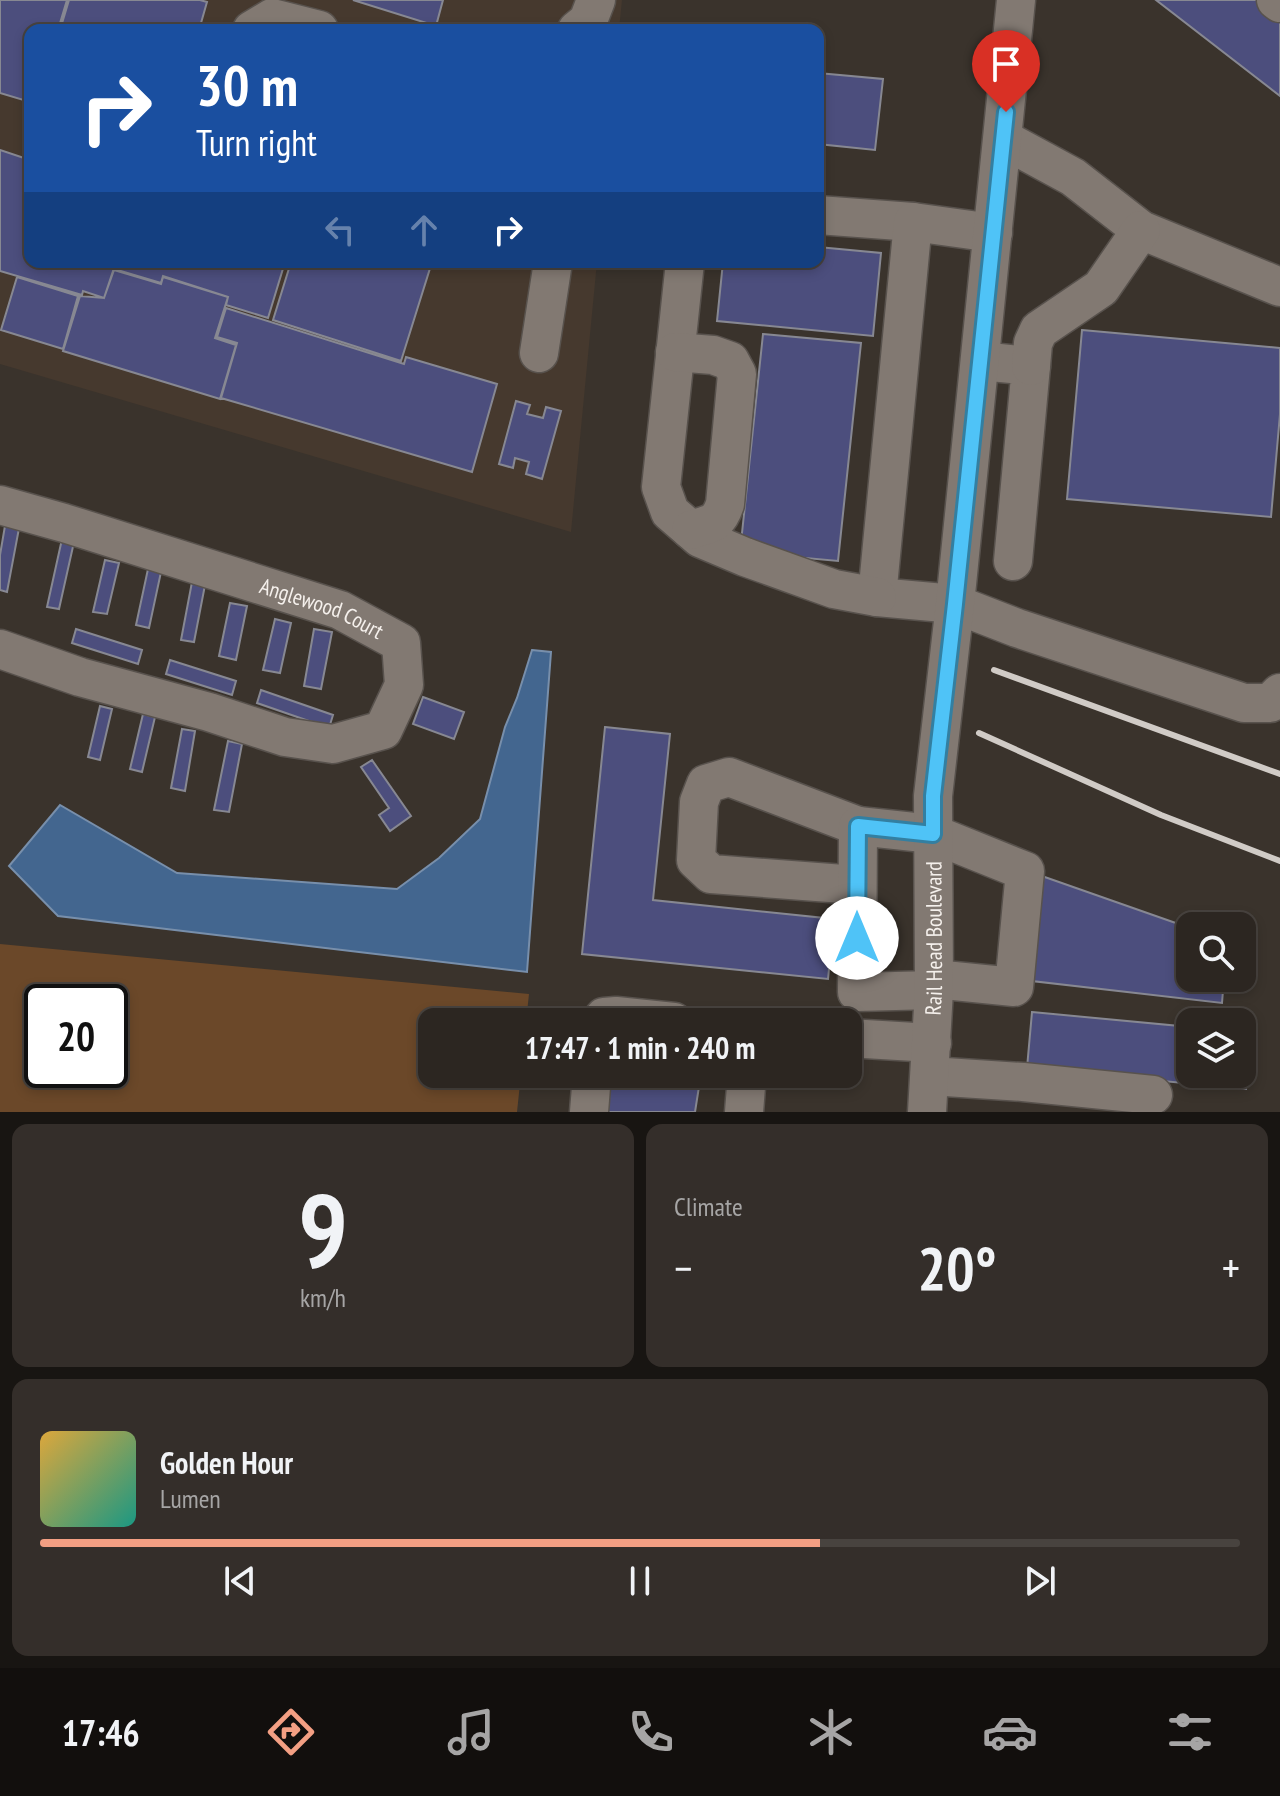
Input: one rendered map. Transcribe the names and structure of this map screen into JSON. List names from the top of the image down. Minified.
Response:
{"streets":{"street":["Anglewood Court","Rail Head Boulevard"]},"page":{"turn":["30 m","Turn right"],"limit":"20","trip":"17:47 · 1 min · 240 m","tile":[["9","km/h"],"Climate"],"heat":["−","20°","+"],"song":["Golden Hour","Lumen"],"tabs":"17:46"}}
